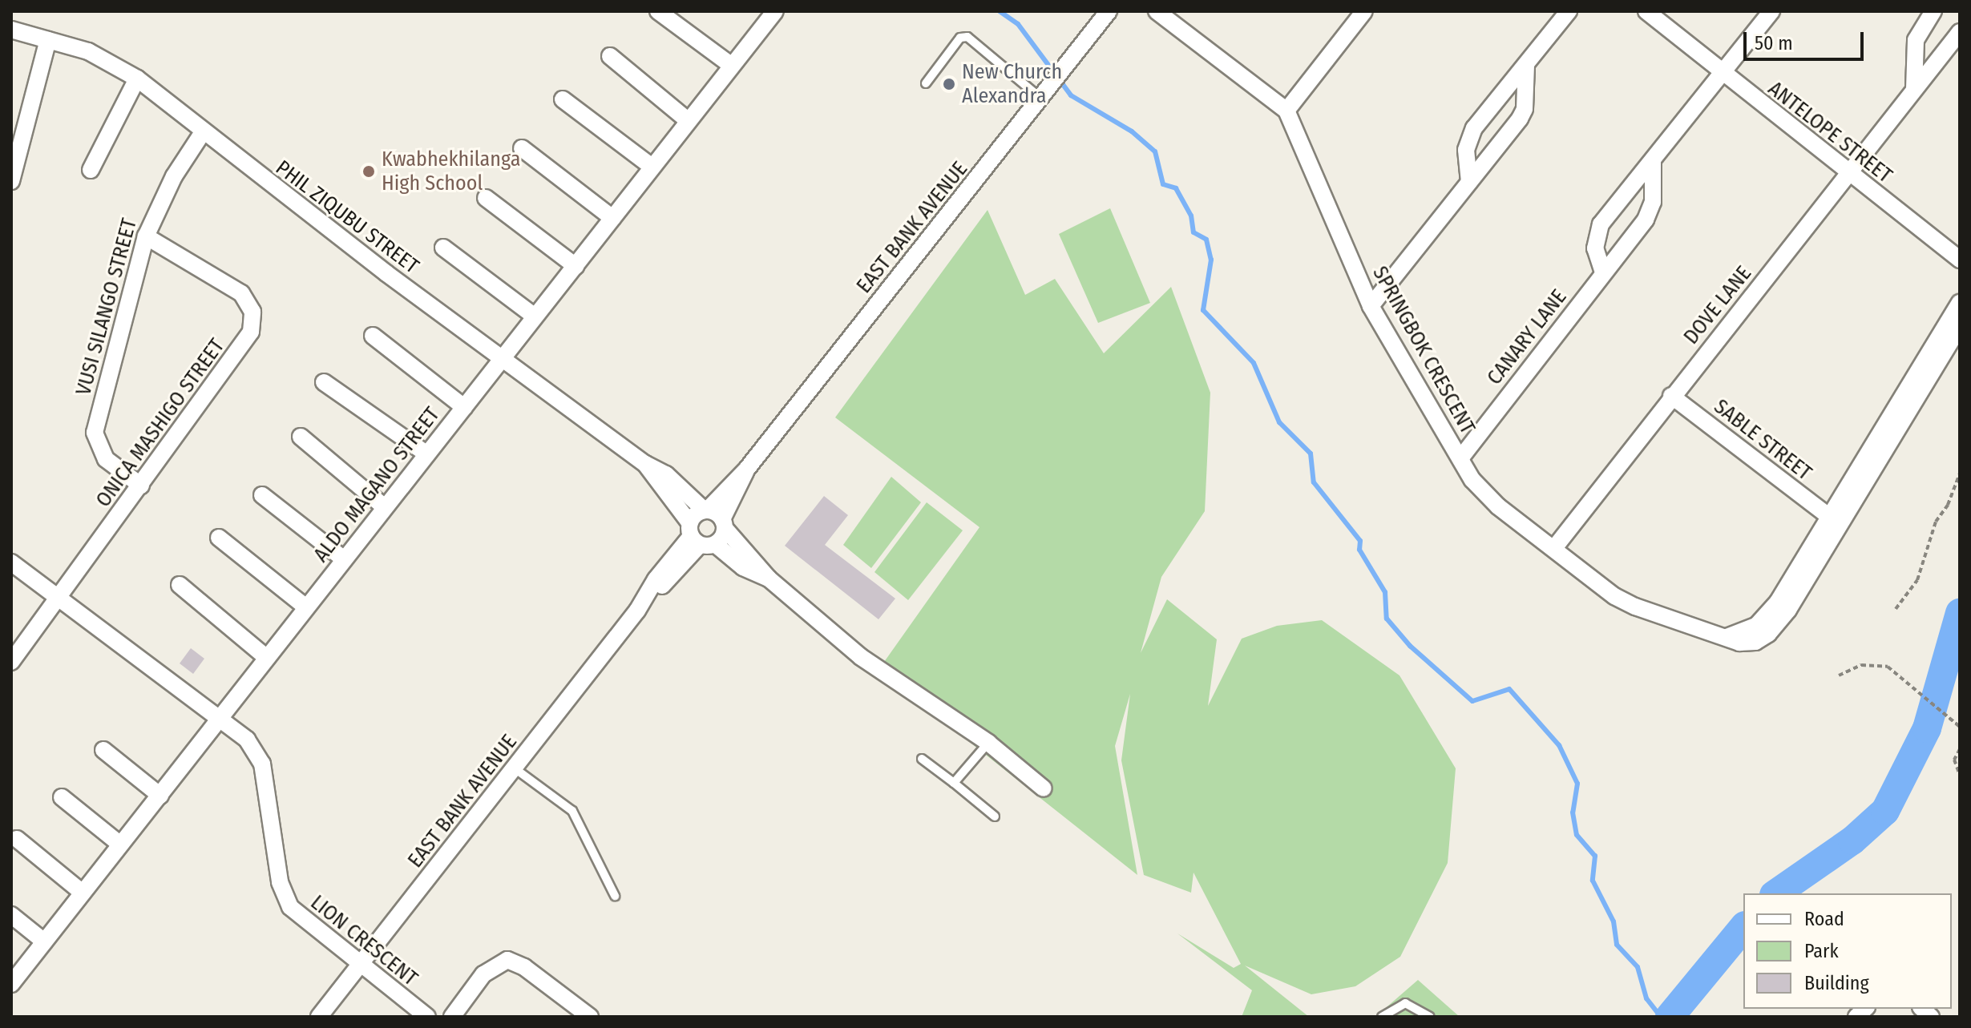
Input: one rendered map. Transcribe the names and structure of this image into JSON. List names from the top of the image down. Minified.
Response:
{"streets":{"street":["ANTELOPE STREET","PHIL ZIQUBU STREET","EAST BANK AVENUE","DOVE LANE","VUSI SILANGO STREET","CANARY LANE","SPRINGBOK CRESCENT","ONICA MASHIGO STREET","SABLE STREET","ALDO MAGANO STREET","LION CRESCENT"]},"crossings":[["ANTELOPE STREET","DOVE LANE"],["PHIL ZIQUBU STREET","EAST BANK AVENUE"],["PHIL ZIQUBU STREET","VUSI SILANGO STREET"],["PHIL ZIQUBU STREET","ALDO MAGANO STREET"],["EAST BANK AVENUE","LION CRESCENT"],["DOVE LANE","SPRINGBOK CRESCENT"],["DOVE LANE","SABLE STREET"],["VUSI SILANGO STREET","ONICA MASHIGO STREET"],["CANARY LANE","SPRINGBOK CRESCENT"],["ONICA MASHIGO STREET","LION CRESCENT"],["ALDO MAGANO STREET","LION CRESCENT"]],"places":["New Church Alexandra","Kwabhekhilanga High School"],"legend":["Road","Park","Building"],"scale_bar":"50 m"}
